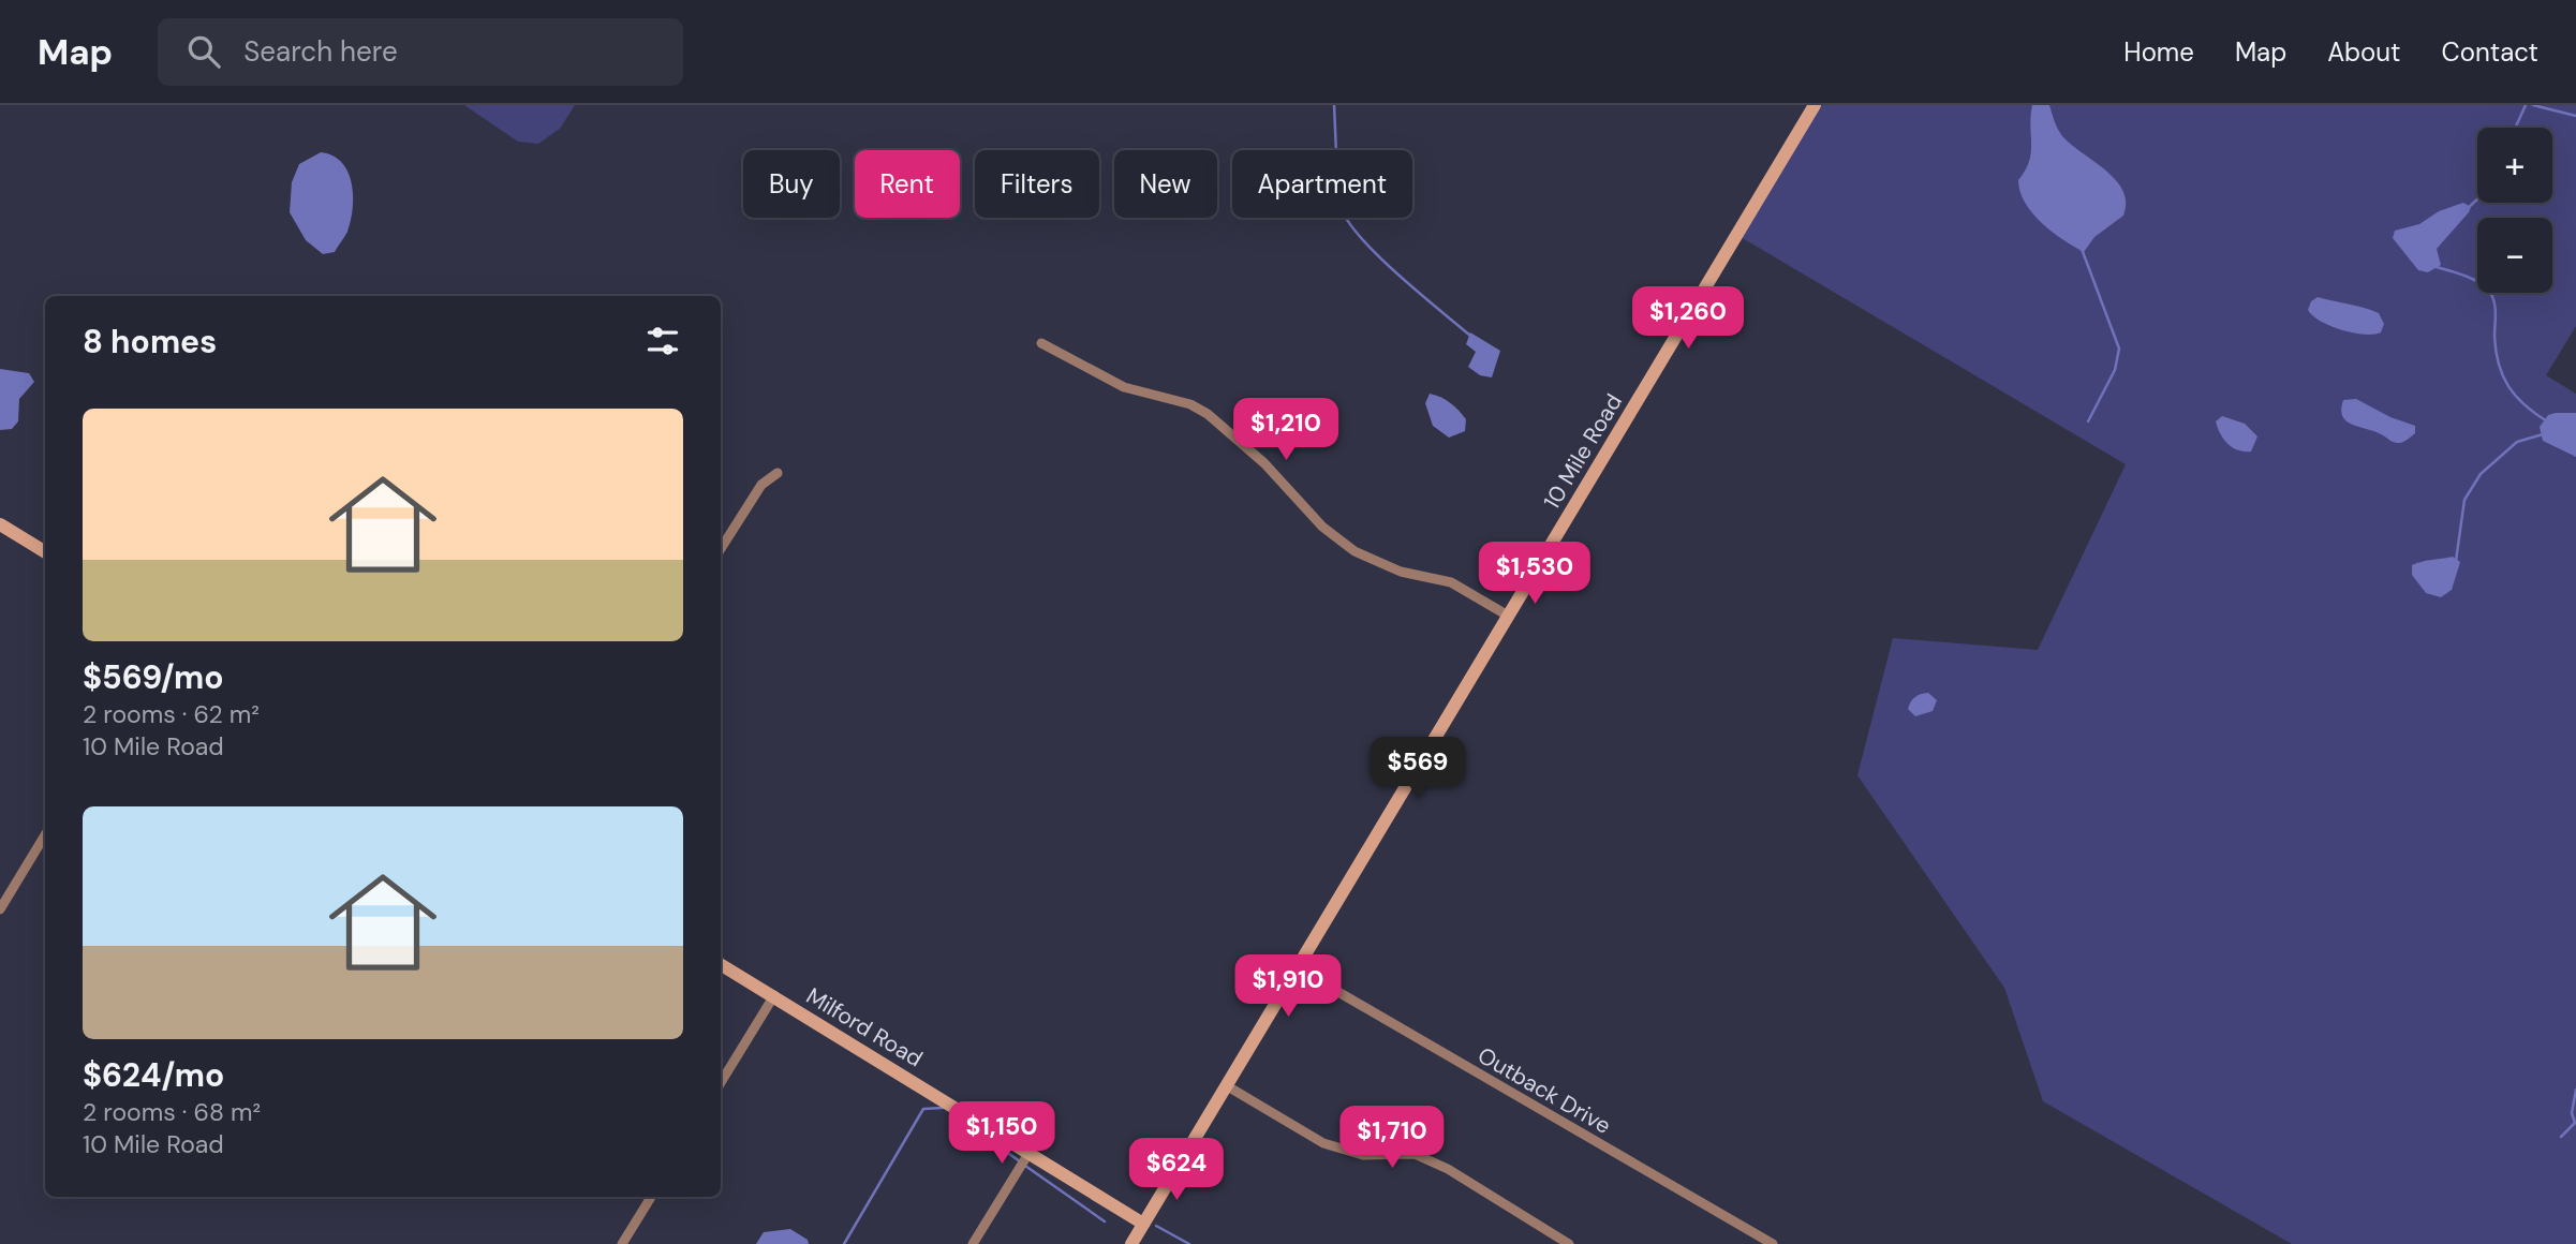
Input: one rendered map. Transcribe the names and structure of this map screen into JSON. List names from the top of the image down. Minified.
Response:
{"streets":{"main road":["10 Mile Road","Milford Road"],"street":["Outback Drive"]},"crossings":[["10 Mile Road","Milford Road"],["10 Mile Road","Outback Drive"]],"page":{"header":"Map","search":"Search here","nav":["Home","Map","About","Contact"],"map_buttons":["+","−"],"chip":["Buy","Rent","Filters","New","Apartment"],"price":["$1,260","$1,210","$1,530","$569","$1,910","$1,150","$1,710","$624"],"heading":"8 homes","list":[{"name":"$569/mo","note":"2 rooms · 62 m² · 10 Mile Road"},{"name":"$624/mo","note":"2 rooms · 68 m² · 10 Mile Road"}]}}
